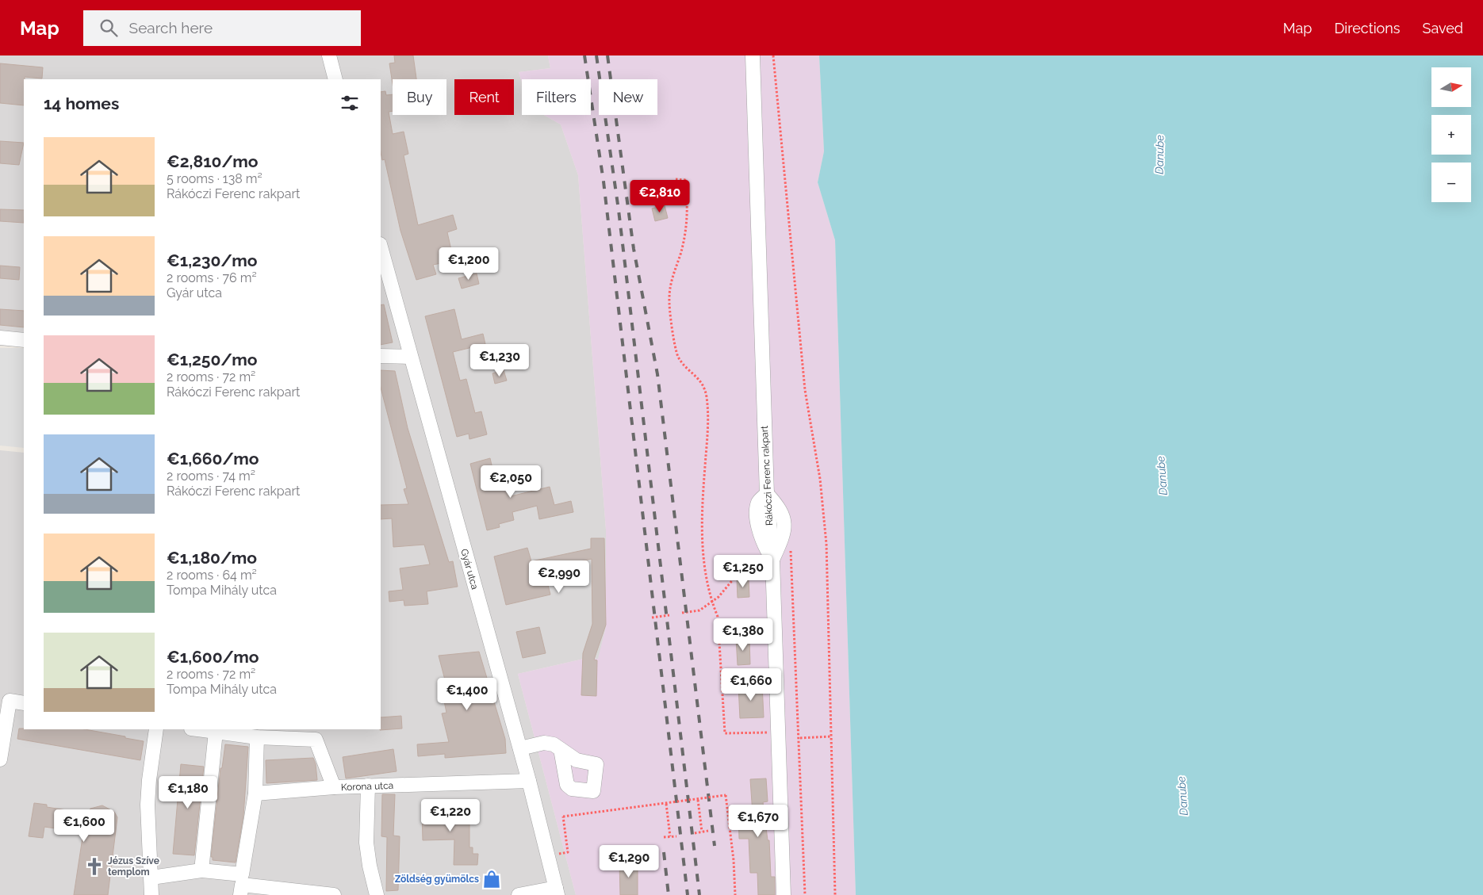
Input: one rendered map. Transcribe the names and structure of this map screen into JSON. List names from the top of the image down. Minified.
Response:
{"streets":{"street":["Rákóczi Ferenc rakpart","Gyár utca","Korona utca"]},"crossings":[["Gyár utca","Korona utca"]],"water":["Danube"],"places":{"church":["Jézus Szíve templom"],"shop":["Zöldség gyümölcs"]},"north":"right","page":{"header":"Map","search":"Search here","nav":["Map","Directions","Saved"],"map_buttons":["+","−"],"chip":["Buy","Rent","Filters","New"],"heading":"14 homes","list":[{"name":"€2,810/mo","note":"5 rooms · 138 m² · Rákóczi Ferenc rakpart"},{"name":"€1,230/mo","note":"2 rooms · 76 m² · Gyár utca"},{"name":"€1,250/mo","note":"2 rooms · 72 m² · Rákóczi Ferenc rakpart"},{"name":"€1,660/mo","note":"2 rooms · 74 m² · Rákóczi Ferenc rakpart"},{"name":"€1,180/mo","note":"2 rooms · 64 m² · Tompa Mihály utca"},{"name":"€1,600/mo","note":"2 rooms · 72 m² · Tompa Mihály utca"}],"price":["€2,810","€1,200","€1,230","€2,050","€1,250","€2,990","€1,380","€1,660","€1,400","€1,180","€1,220","€1,670","€1,600","€1,290"]}}
